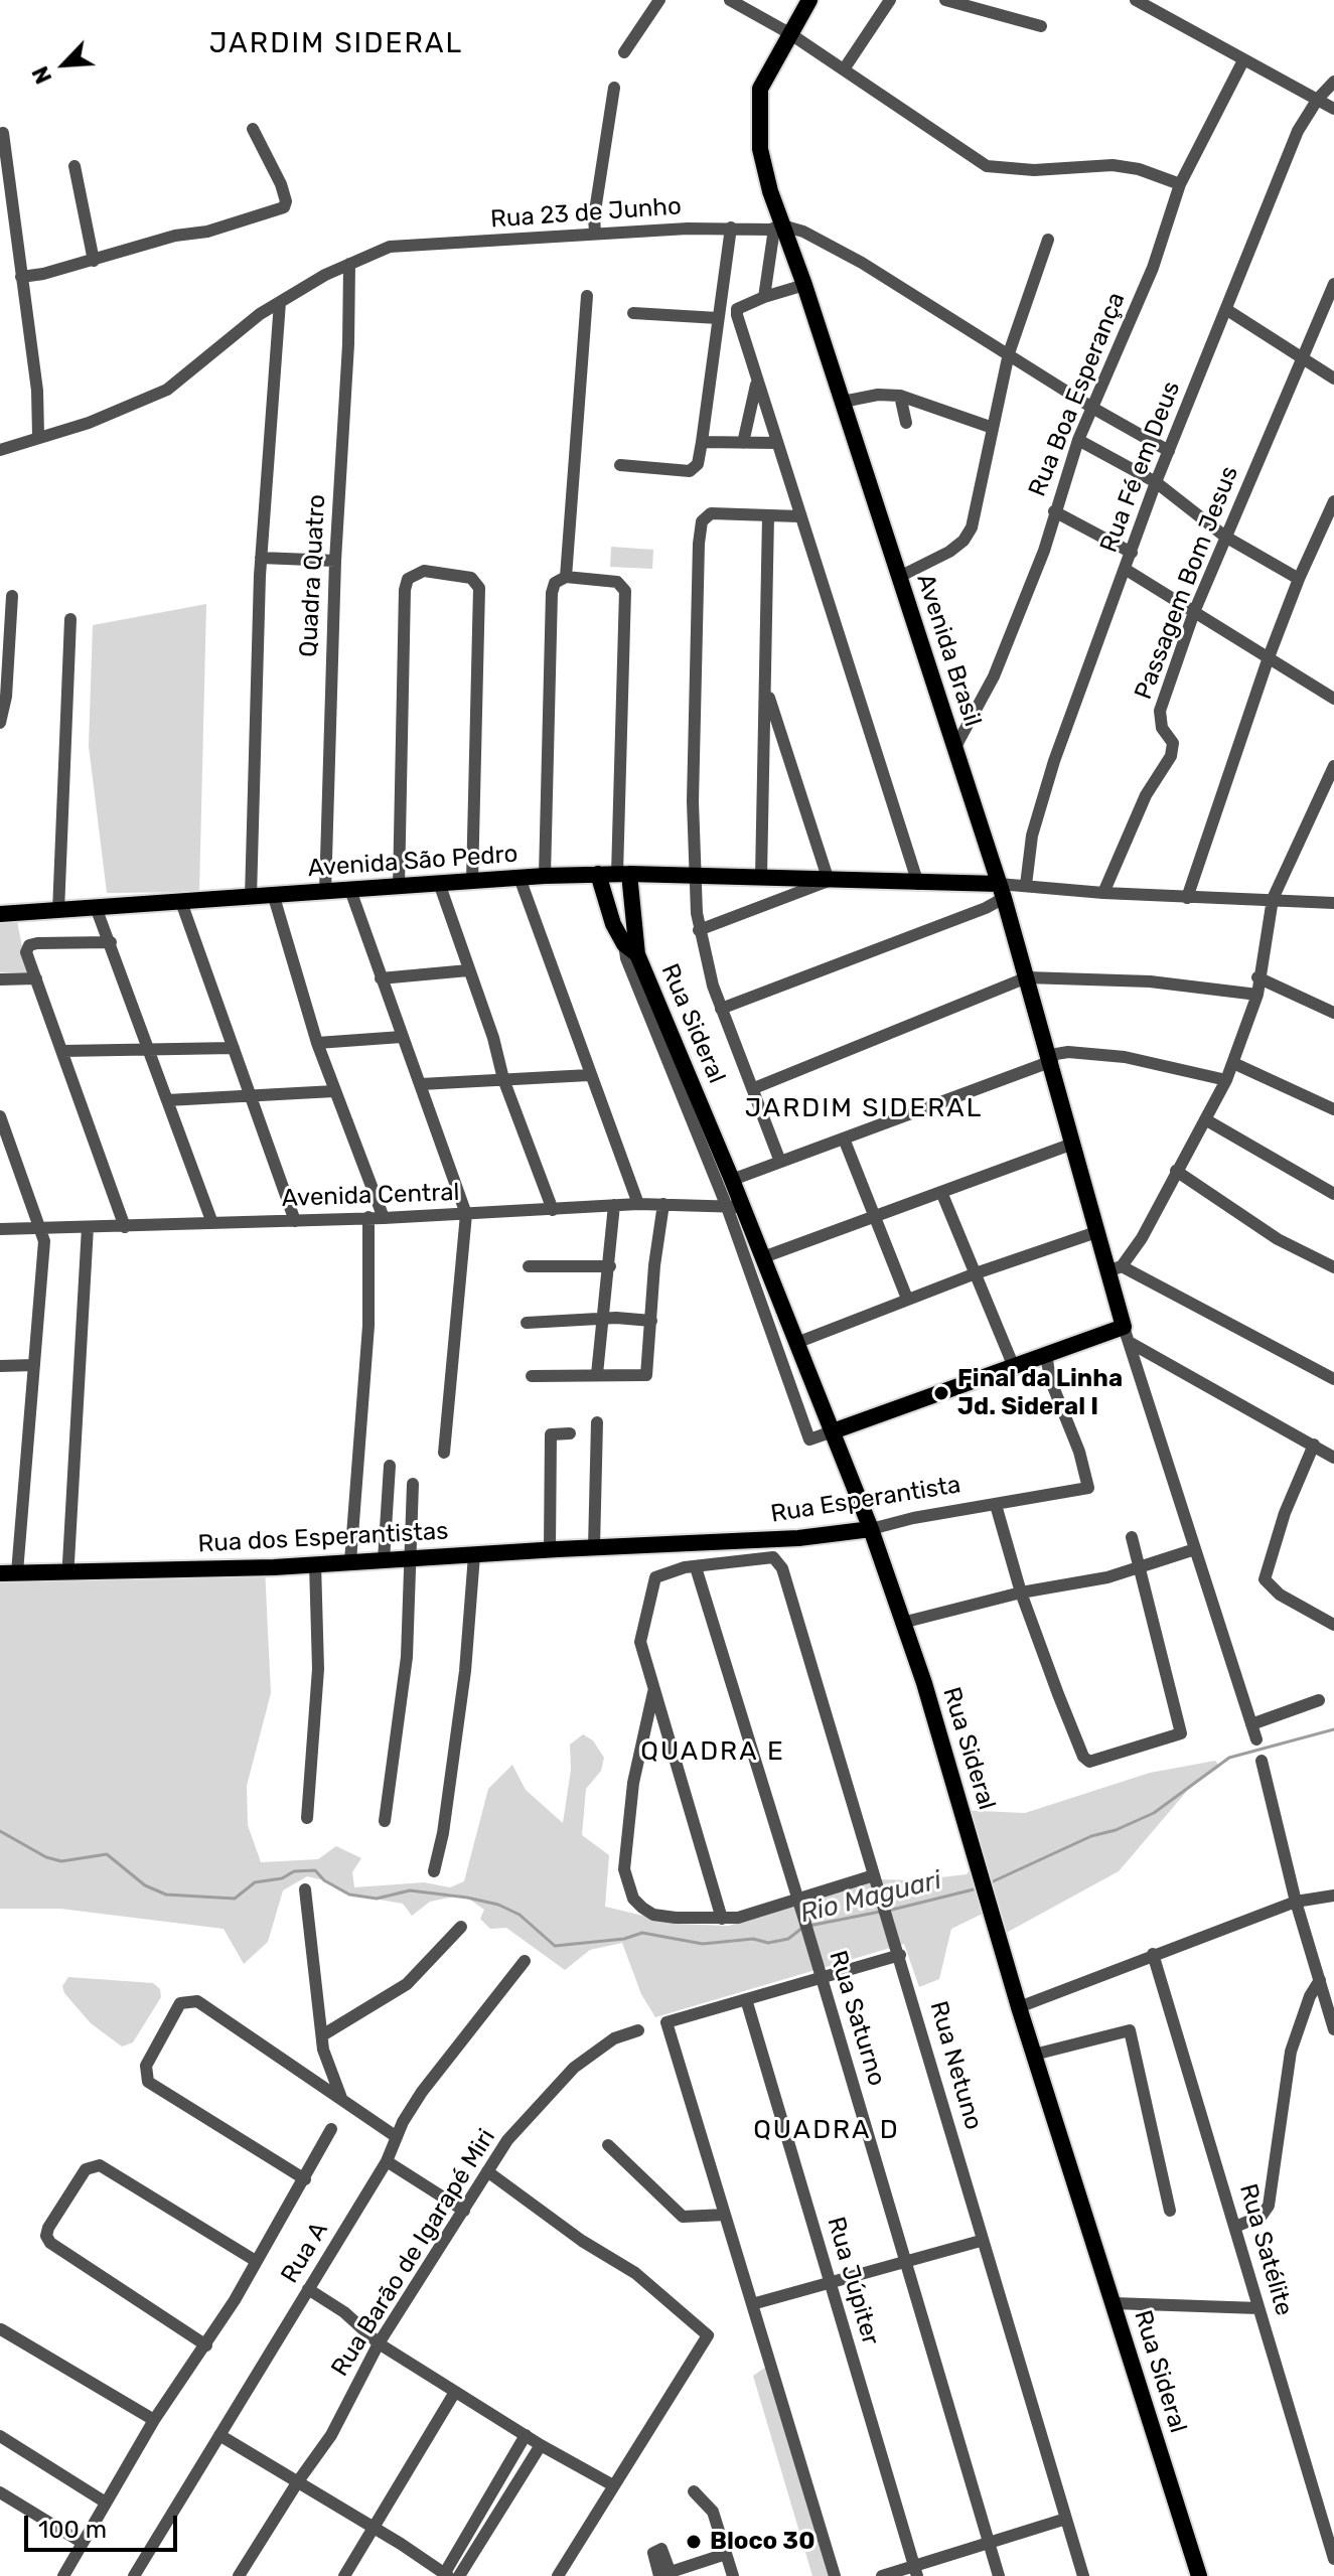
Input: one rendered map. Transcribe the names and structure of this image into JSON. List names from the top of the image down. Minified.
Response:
{"streets":{"main road":["Avenida Brasil","Avenida São Pedro","Rua Sideral","Rua Esperantista","Rua dos Esperantistas"],"street":["Rua 23 de Junho","Rua Boa Esperança","Rua Fé em Deus","Quadra Quatro","Passagem Bom Jesus","Avenida Central","Rua Saturno","Rua Netuno","Rua Satélite","Rua A","Rua Barão de Igarapé Miri","Rua Júpiter"]},"crossings":[["Rua 23 de Junho","Rua Boa Esperança"],["Rua 23 de Junho","Rua Fé em Deus"],["Rua 23 de Junho","Quadra Quatro"],["Rua 23 de Junho","Avenida Brasil"],["Rua Boa Esperança","Avenida Brasil"],["Quadra Quatro","Avenida São Pedro"],["Avenida Brasil","Avenida São Pedro"],["Avenida São Pedro","Rua Sideral"],["Rua Sideral","Avenida Central"],["Rua Sideral","Rua Esperantista"],["Rua Esperantista","Rua dos Esperantistas"],["Rua Saturno","Rua Netuno"]],"districts":["JARDIM SIDERAL","JARDIM SIDERAL","QUADRA E","QUADRA D"],"water":["Rio Maguari"],"places":["Final da Linha Jd. Sideral I","Bloco 30"],"scale_bar":"100 m","north":"bottom left"}
